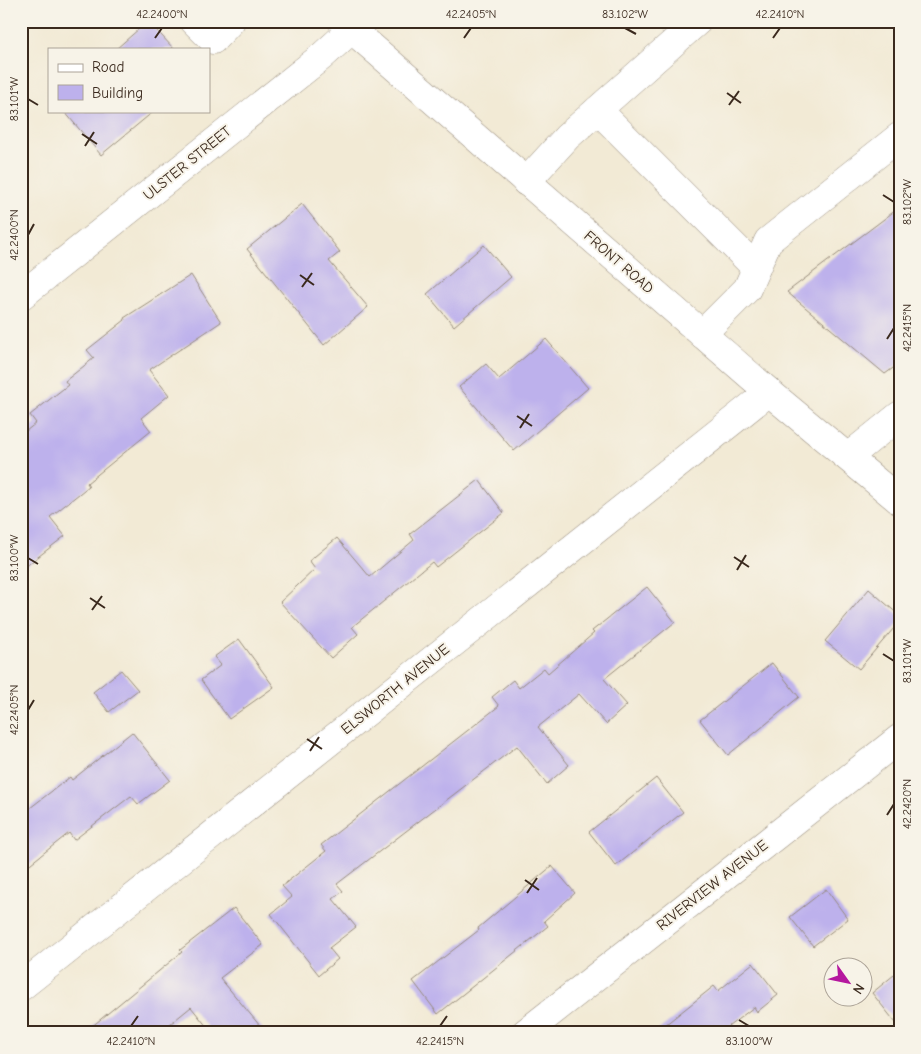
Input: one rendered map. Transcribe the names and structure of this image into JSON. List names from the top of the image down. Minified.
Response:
{"streets":{"street":["ULSTER STREET","FRONT ROAD","ELSWORTH AVENUE","RIVERVIEW AVENUE"]},"crossings":[["ULSTER STREET","FRONT ROAD"],["FRONT ROAD","ELSWORTH AVENUE"]],"legend":["Road","Building"],"north":"bottom right","coordinates":["42.2400°N","42.2405°N","83.102°W","42.2410°N","83.101°W","42.2415°N","83.100°W","42.2420°N"]}
